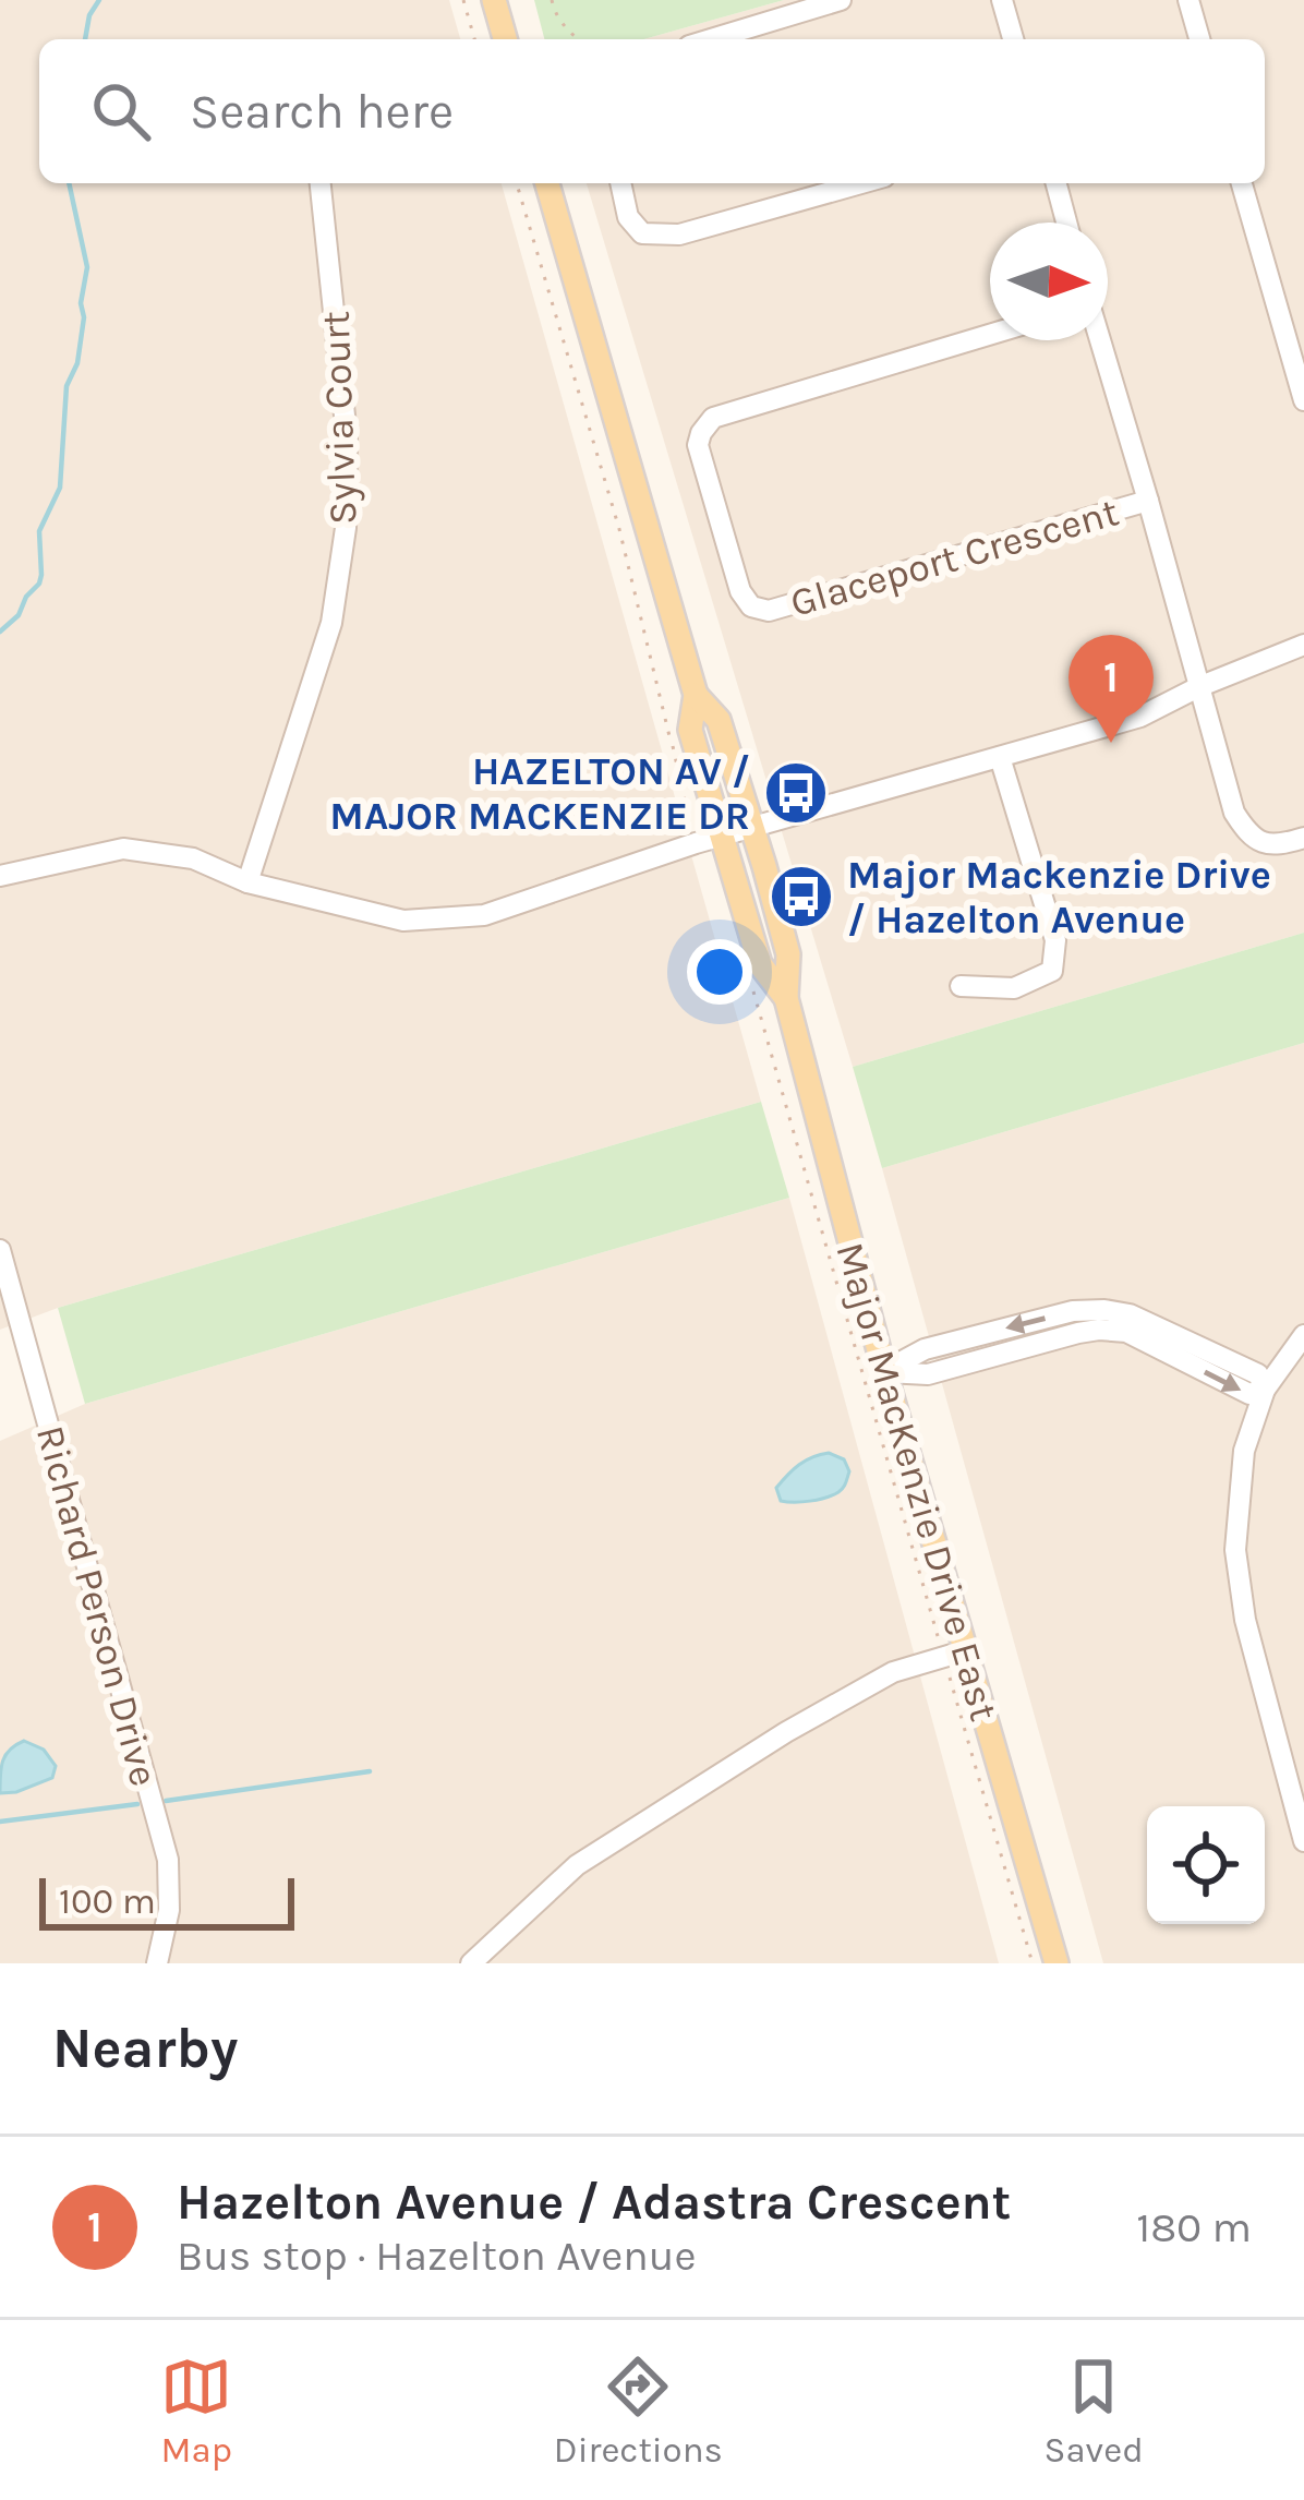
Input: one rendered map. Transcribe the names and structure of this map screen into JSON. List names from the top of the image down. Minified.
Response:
{"streets":{"main road":["Major MacKenzie Drive East"],"street":["Sylvia Court","Glaceport Crescent","Richard Person Drive"]},"places":{"bus stop":["HAZELTON AV / MAJOR MACKENZIE DR","Major Mackenzie Drive / Hazelton Avenue"]},"scale_bar":"100 m","north":"right","page":{"search":"Search here","pins":"1","scale":"100 m","heading":"Nearby","list":[{"mark":"1","name":"Hazelton Avenue / Adastra Crescent","note":"Bus stop · Hazelton Avenue","value":"180 m"}],"nav":["Map","Directions","Saved"]}}
